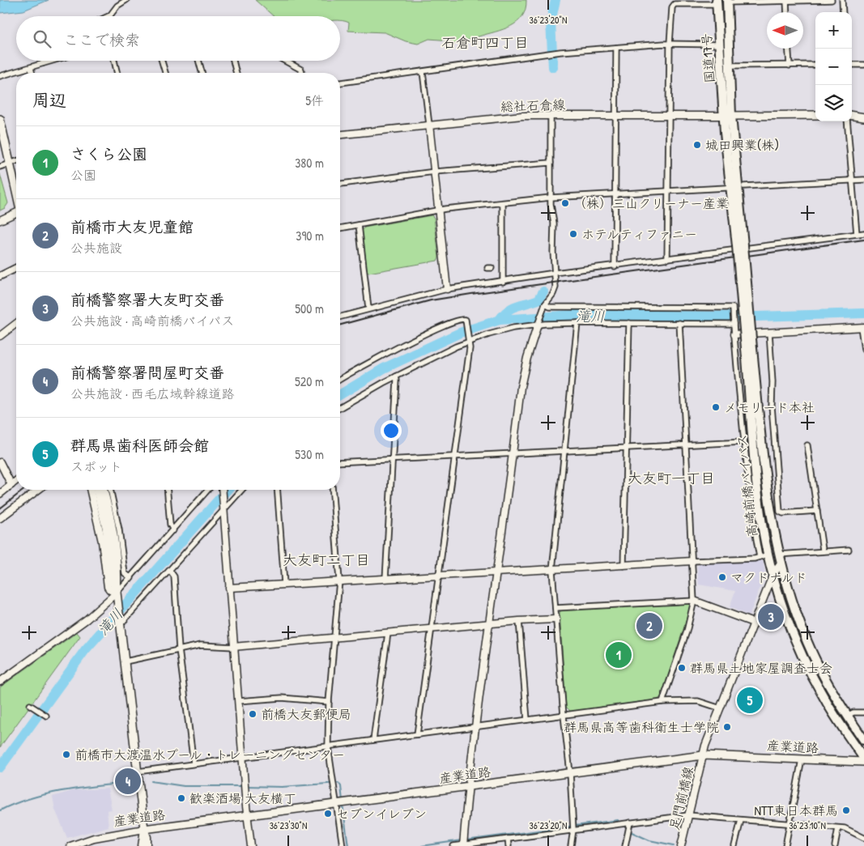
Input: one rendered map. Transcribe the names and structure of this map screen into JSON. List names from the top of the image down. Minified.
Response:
{"streets":{"highway":["国道17号","高崎前橋バイパス"],"main road":["産業道路"],"street":["総社石倉線","足門前橋線"]},"crossings":[["国道17号","総社石倉線"],["国道17号","高崎前橋バイパス"],["総社石倉線","高崎前橋バイパス"],["高崎前橋バイパス","足門前橋線"],["産業道路","足門前橋線"]],"districts":["石倉町四丁目","大友町一丁目","大友町二丁目"],"water":["滝川"],"places":["城田興業(株)","（株）三山クリーナー産業","ホテルティファニー","メモリード本社","マクドナルド","群馬県土地家屋調査士会","前橋大友郵便局","群馬県高等歯科衛生士学院","前橋市大渡温水プール・トレーニングセンター","歓楽酒場 大友横丁","NTT東日本群馬","セブンイレブン"],"north":"left","page":{"map_buttons":["+","−"],"search":"ここで検索","heading":["周辺","5件"],"list":[{"mark":"1","name":"さくら公園","note":"公園","value":"380 m"},{"mark":"2","name":"前橋市大友児童館","note":"公共施設","value":"390 m"},{"mark":"3","name":"前橋警察署大友町交番","note":"公共施設 · 高崎前橋バイパス","value":"500 m"},{"mark":"4","name":"前橋警察署問屋町交番","note":"公共施設 · 西毛広域幹線道路","value":"520 m"},{"mark":"5","name":"群馬県歯科医師会館","note":"スポット","value":"530 m"}],"pins":["3","2","1","5","4"]},"coordinates":["36°23'20\"N","36°23'30\"N","36°23'10\"N"]}
